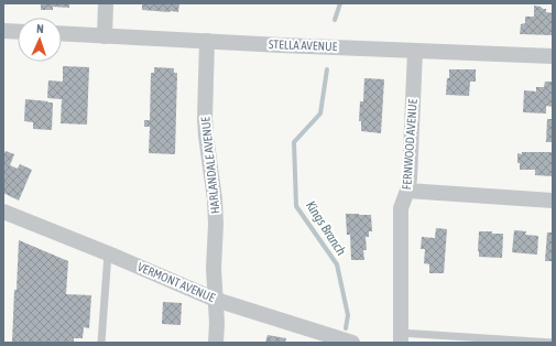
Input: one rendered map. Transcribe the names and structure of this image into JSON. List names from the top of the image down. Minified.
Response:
{"streets":{"street":["STELLA AVENUE","FERNWOOD AVENUE","HARLANDALE AVENUE","VERMONT AVENUE"]},"crossings":[["STELLA AVENUE","FERNWOOD AVENUE"],["STELLA AVENUE","HARLANDALE AVENUE"],["HARLANDALE AVENUE","VERMONT AVENUE"]],"water":["Kings Branch"],"north":"top"}
